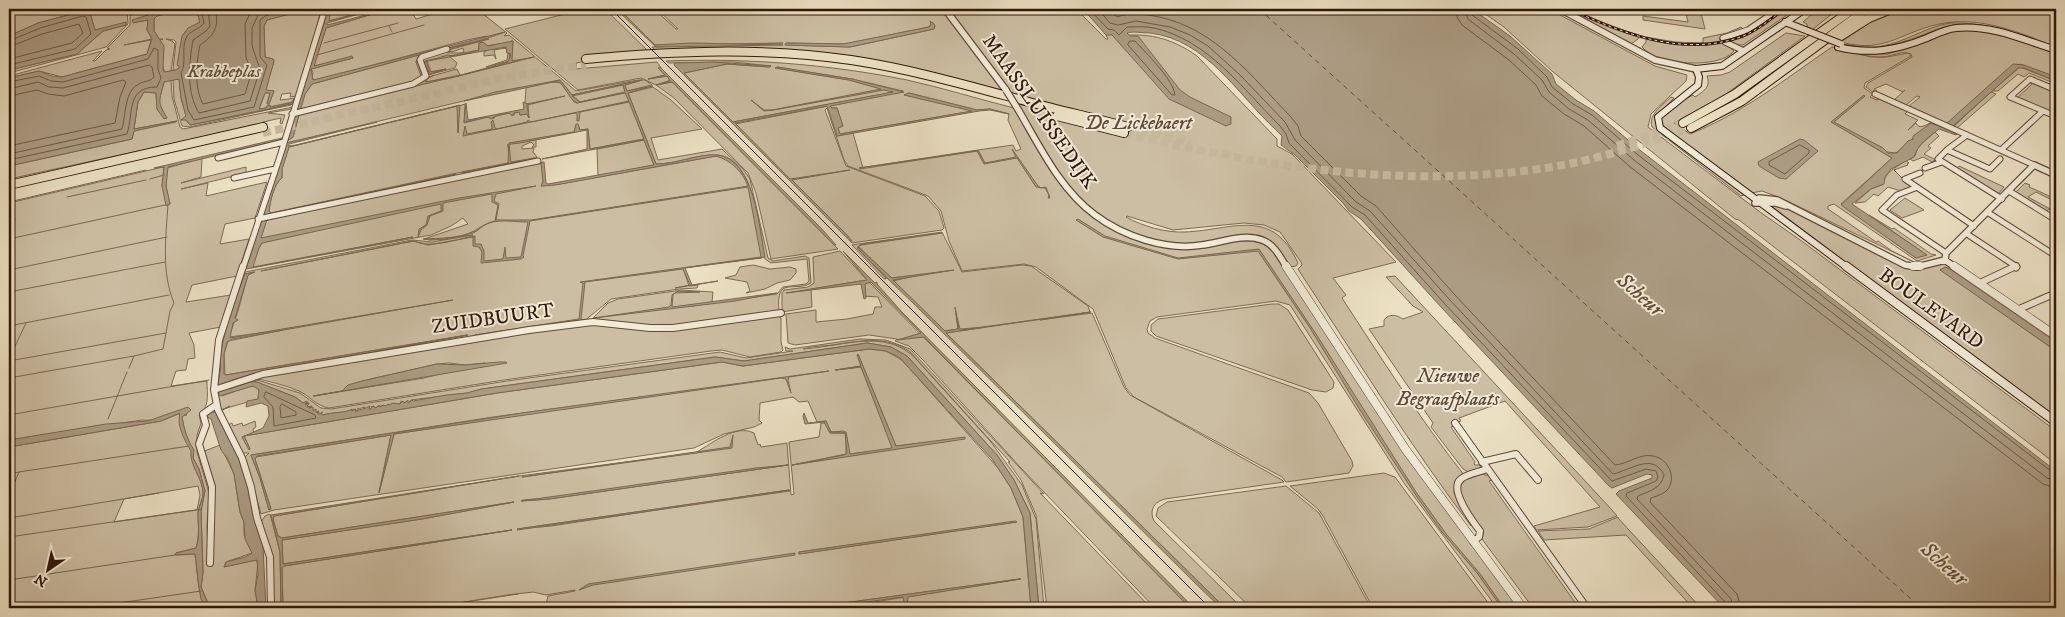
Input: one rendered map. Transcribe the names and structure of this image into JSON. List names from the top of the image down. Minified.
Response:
{"streets":{"main road":["BOULEVARD"],"street":["MAASSLUISSEDIJK","ZUIDBUURT"]},"water":["Krabbeplas","Scheur"],"parks":["De Lickebaert","Nieuwe Begraafplaats"],"north":"bottom left"}
